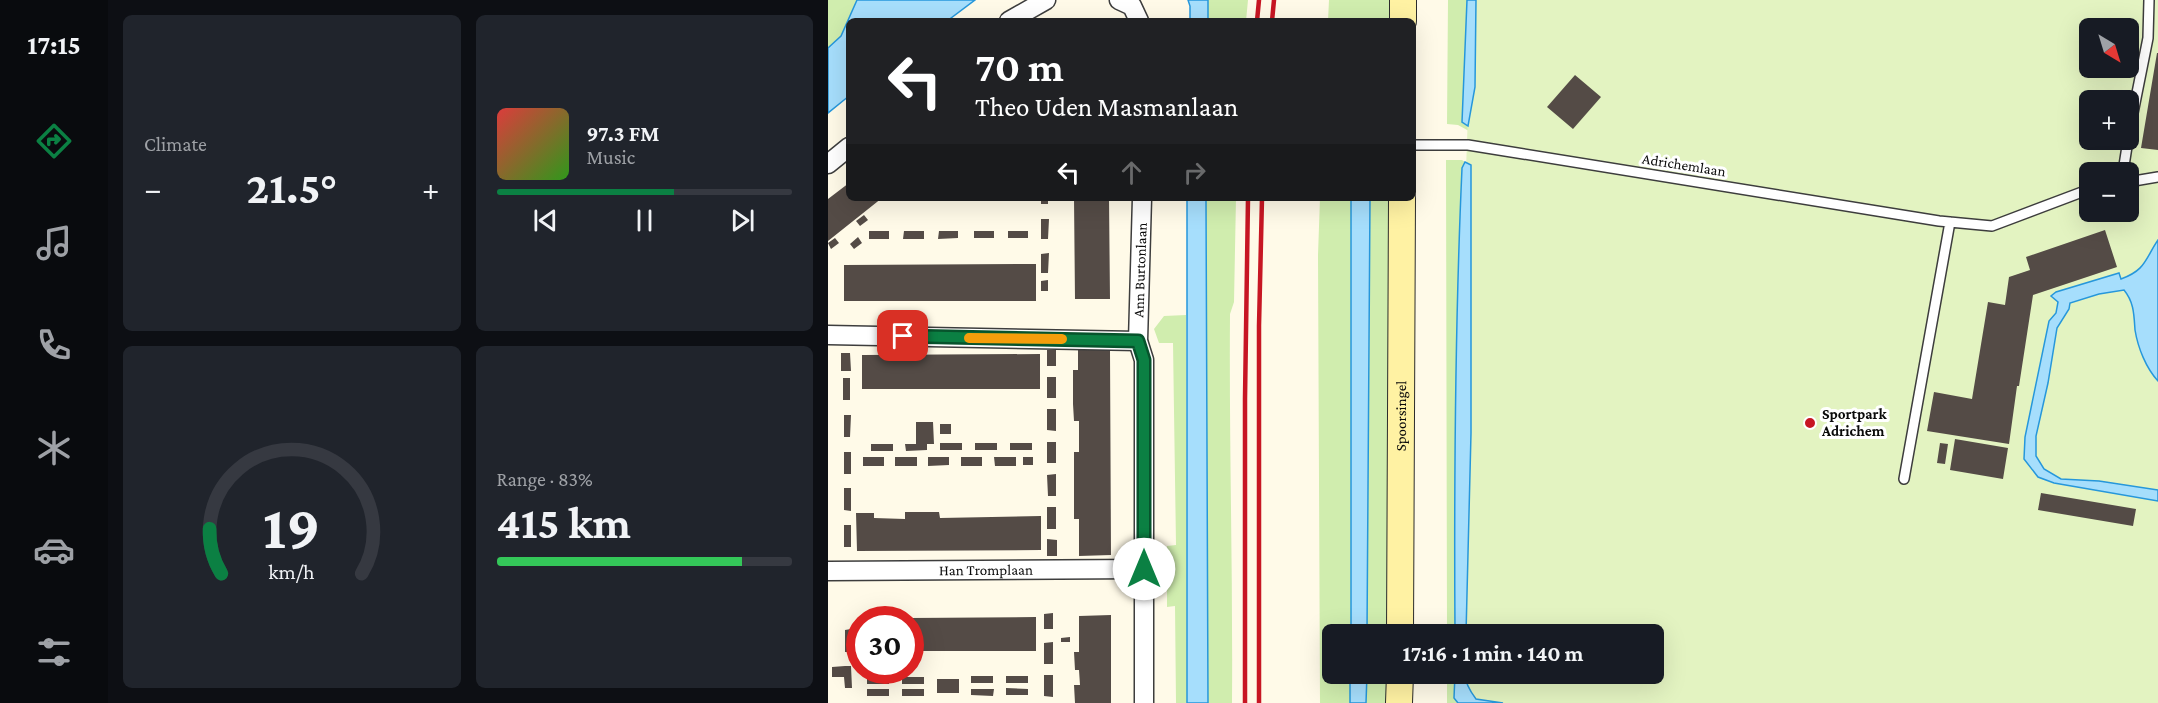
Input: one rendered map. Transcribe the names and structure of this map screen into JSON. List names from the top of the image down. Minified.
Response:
{"streets":{"main road":["Spoorsingel"],"street":["Ann Burtonlaan","Han Tromplaan"],"lane":["Adrichemlaan"]},"crossings":[["Ann Burtonlaan","Han Tromplaan"]],"places":["Sportpark Adrichem"],"north":"bottom right","page":{"tabs":"17:15","tile":["Climate",["Range · 83%","415 km"]],"map_buttons":["+","−"],"turn":["70 m","Theo Uden Masmanlaan"],"song":["97.3 FM","Music"],"heat":["−","21.5°","+"],"limit":"30","trip":"17:16 · 1 min · 140 m","gauge":["19","km/h"]}}
